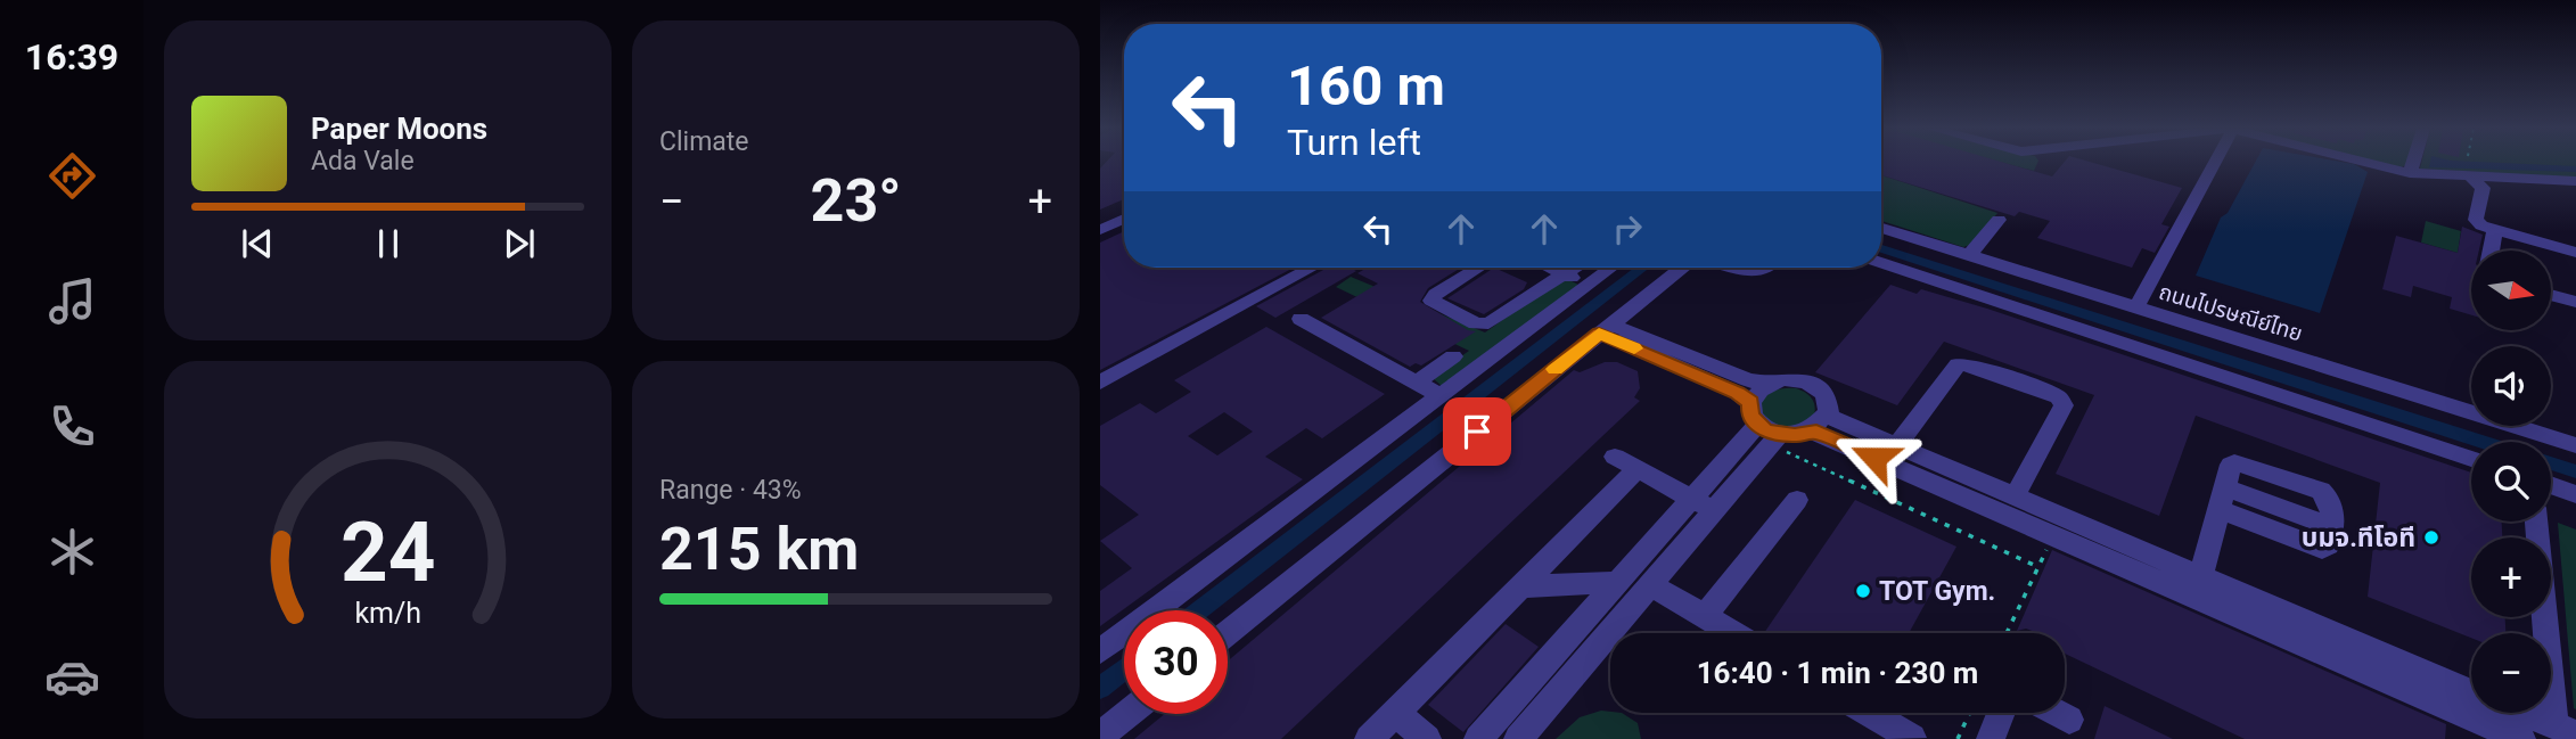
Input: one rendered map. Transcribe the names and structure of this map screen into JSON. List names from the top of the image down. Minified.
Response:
{"streets":{"street":["ถนนไปรษณีย์ไทย"]},"places":["บมจ.ทีโอที","TOT Gym."],"north":"right","page":{"tabs":"16:39","tile":["Climate",["Range · 43%","215 km"]],"turn":["160 m","Turn left"],"song":["Paper Moons","Ada Vale"],"heat":["−","23°","+"],"map_buttons":["+","−"],"limit":"30","trip":"16:40 · 1 min · 230 m","gauge":["24","km/h"]}}
